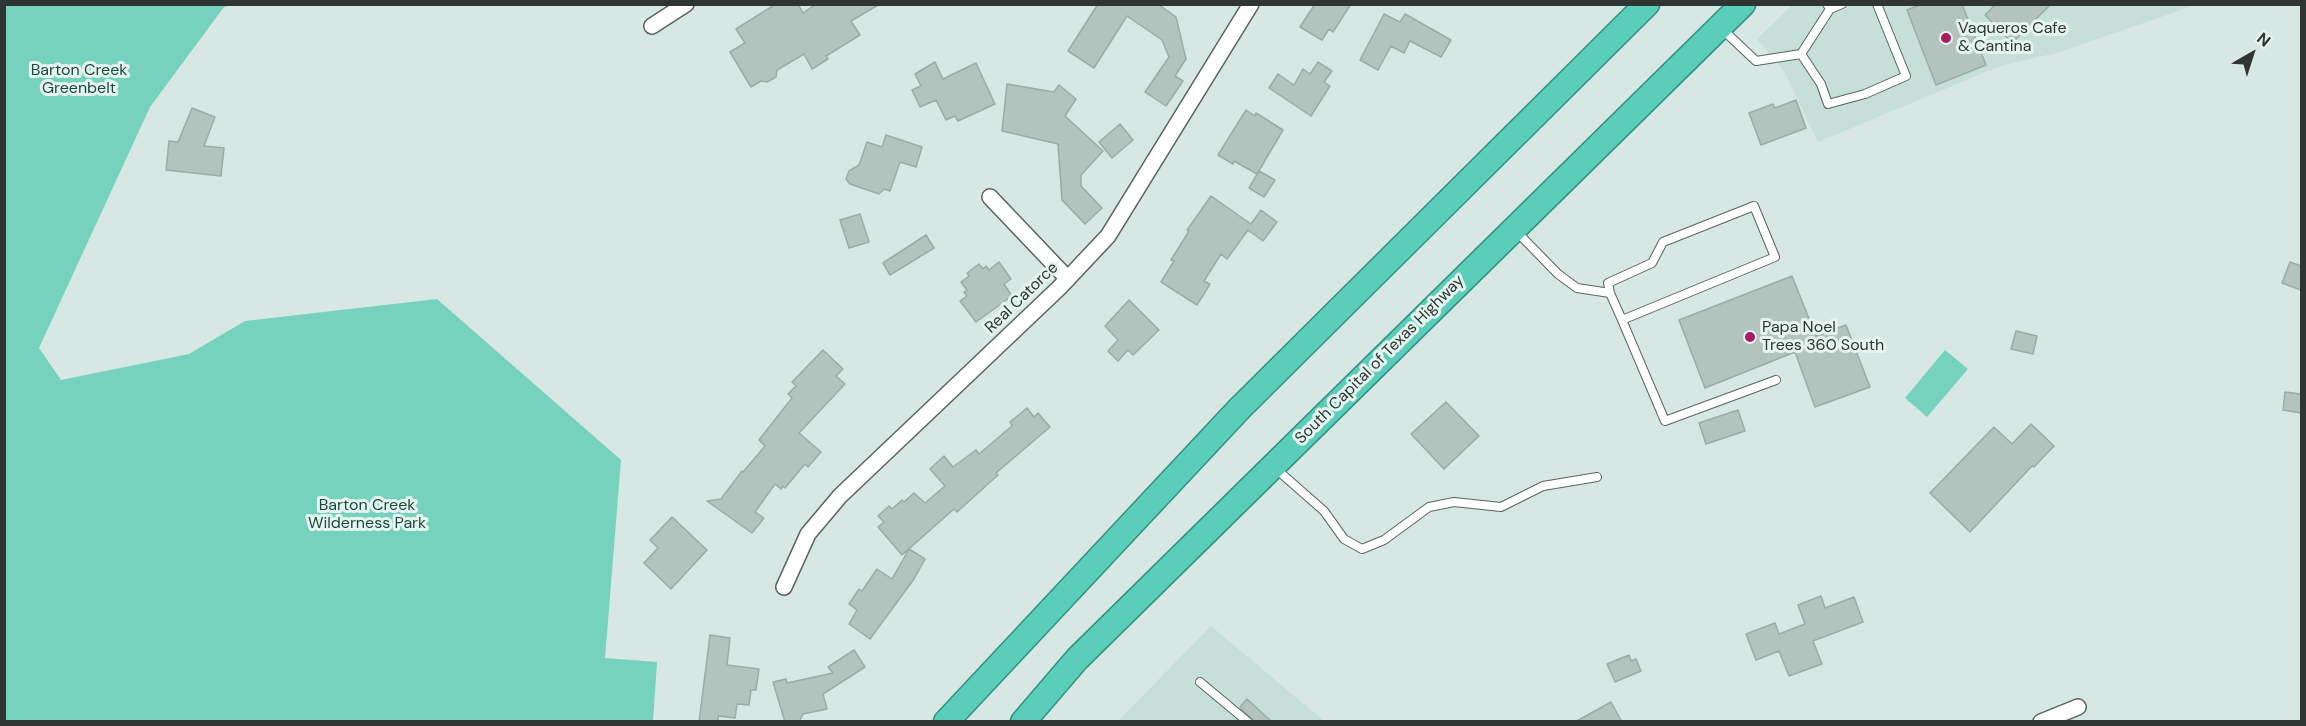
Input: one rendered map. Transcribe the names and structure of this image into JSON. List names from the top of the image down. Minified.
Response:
{"streets":{"highway":["South Capital of Texas Highway"],"street":["Real Catorce"]},"parks":["Barton Creek Greenbelt","Barton Creek Wilderness Park"],"places":["Vaqueros Cafe & Cantina","Papa Noel Trees 360 South"],"north":"top right"}
